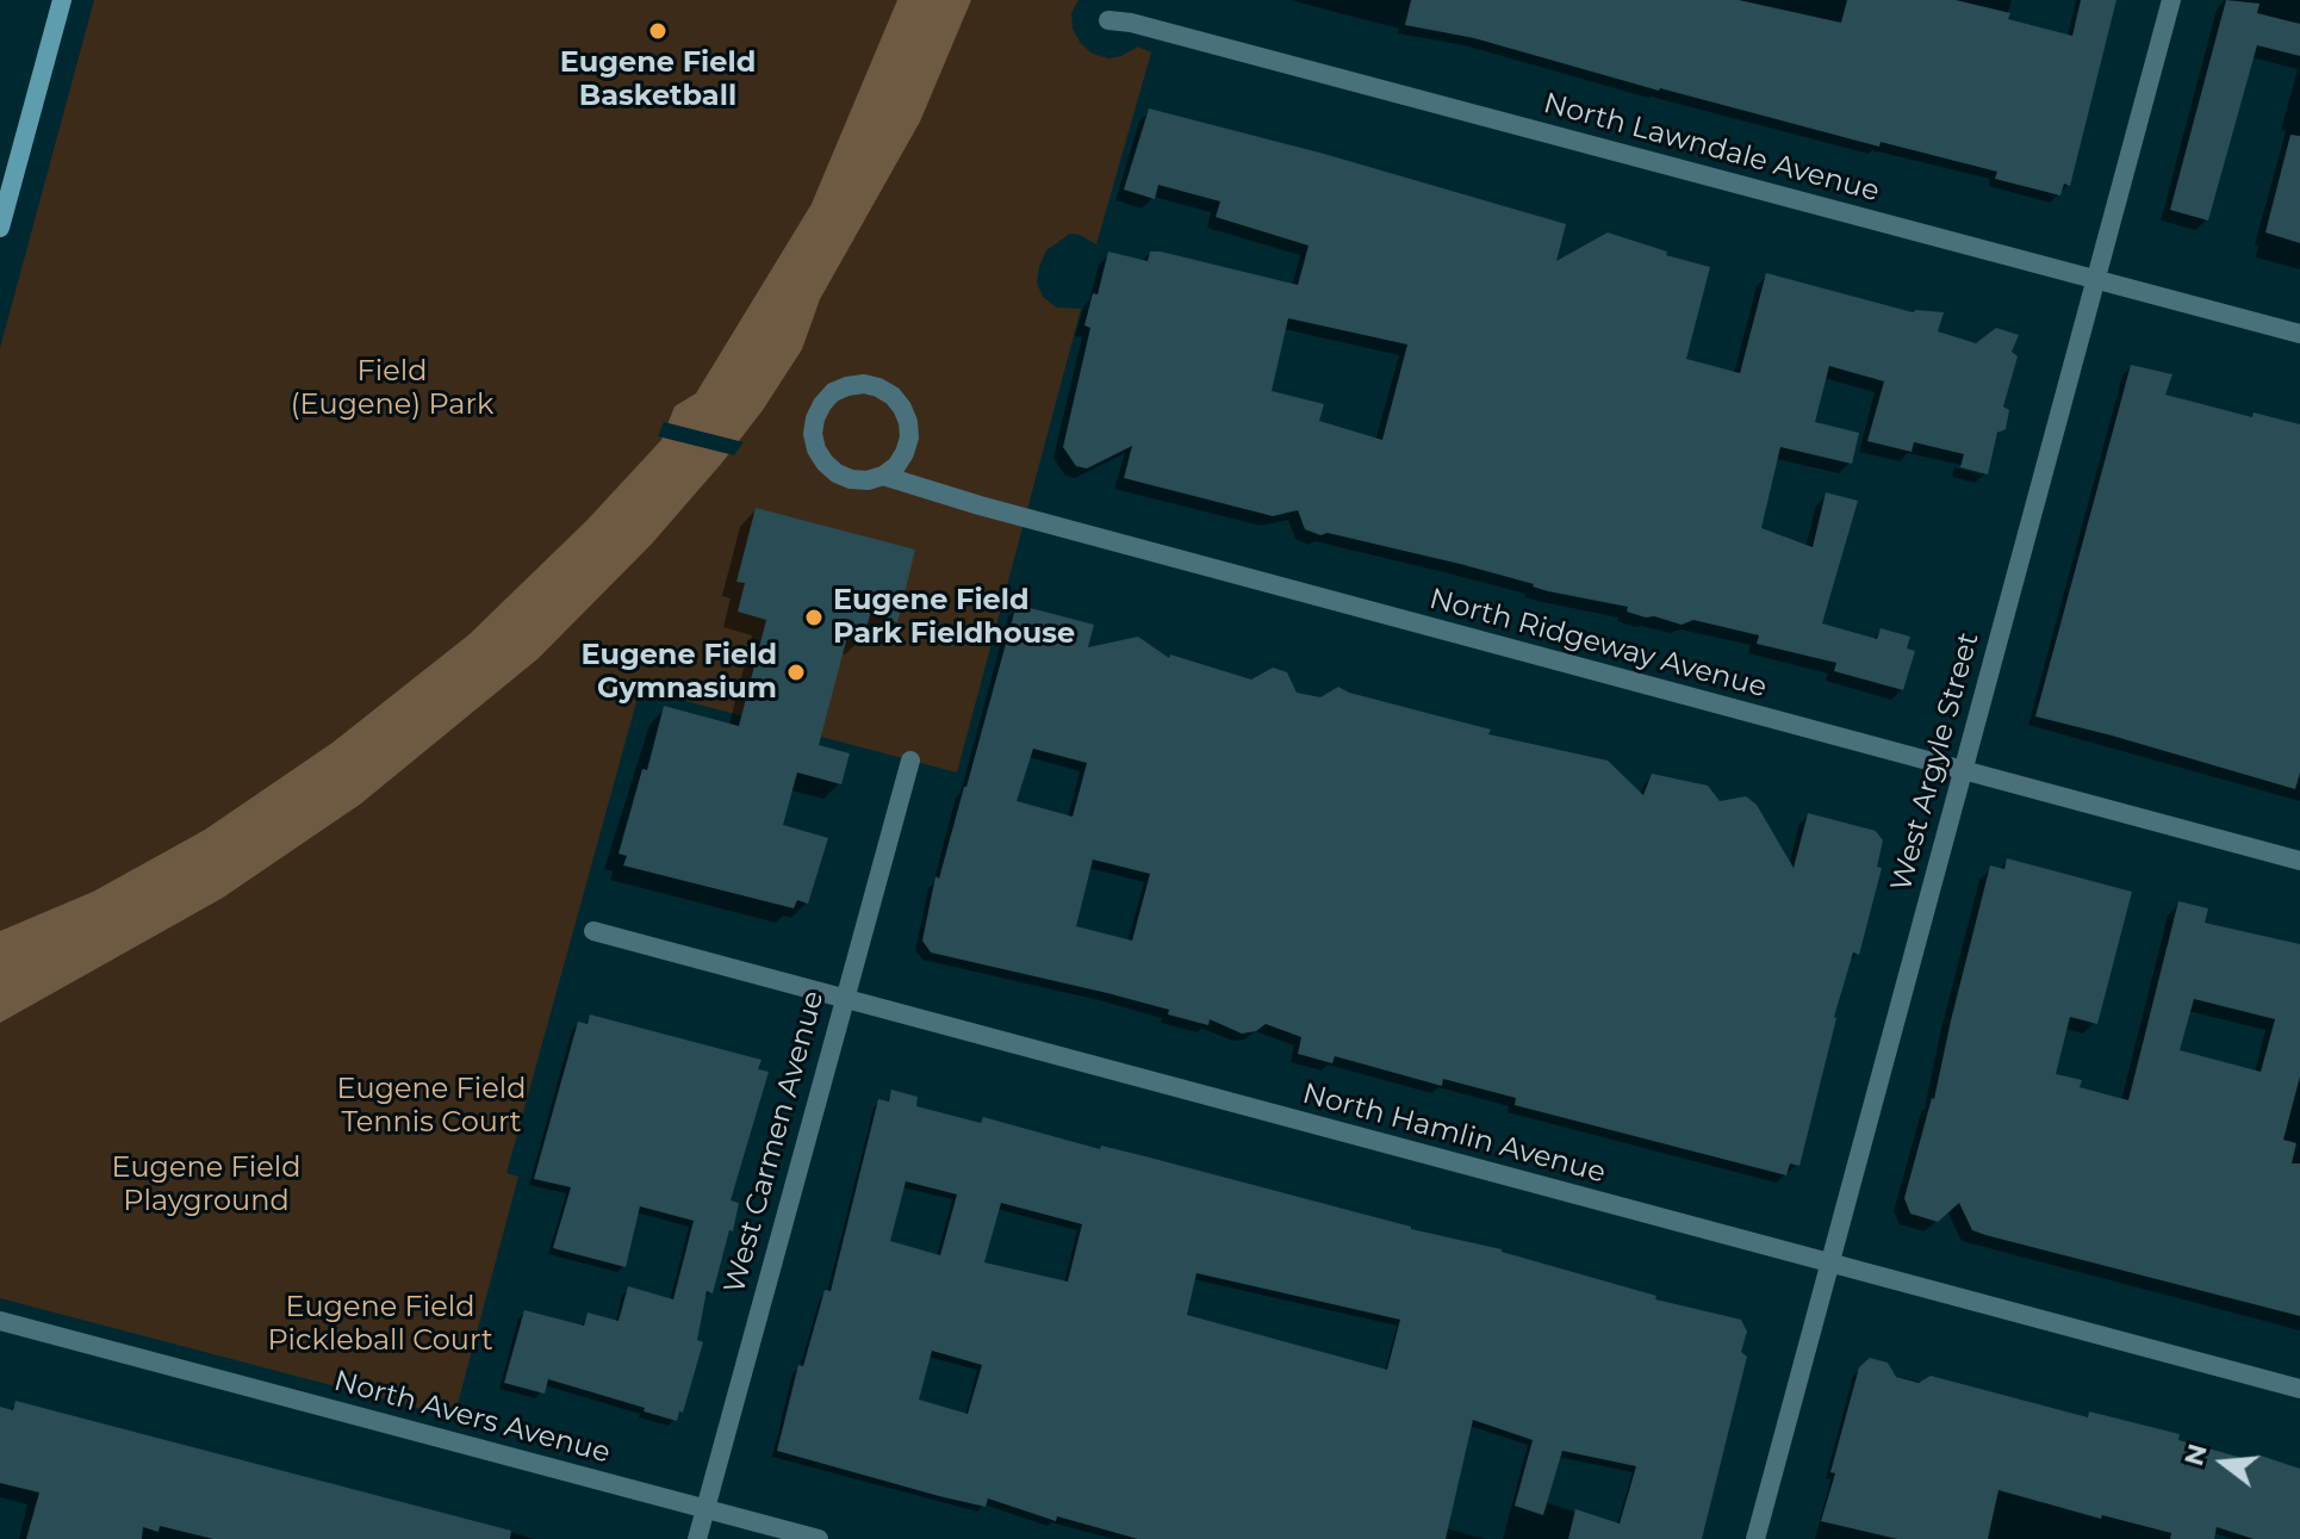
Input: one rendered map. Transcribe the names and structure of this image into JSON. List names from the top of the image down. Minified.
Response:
{"streets":{"street":["North Lawndale Avenue","North Ridgeway Avenue","West Argyle Street","North Hamlin Avenue","West Carmen Avenue","North Avers Avenue"]},"crossings":[["North Lawndale Avenue","West Argyle Street"],["North Ridgeway Avenue","West Argyle Street"],["West Argyle Street","North Hamlin Avenue"],["North Hamlin Avenue","West Carmen Avenue"],["West Carmen Avenue","North Avers Avenue"]],"parks":["Field (Eugene) Park","Eugene Field Tennis Court","Eugene Field Playground","Eugene Field Pickleball Court"],"places":["Eugene Field Basketball","Eugene Field Park Fieldhouse","Eugene Field Gymnasium"],"north":"left"}
